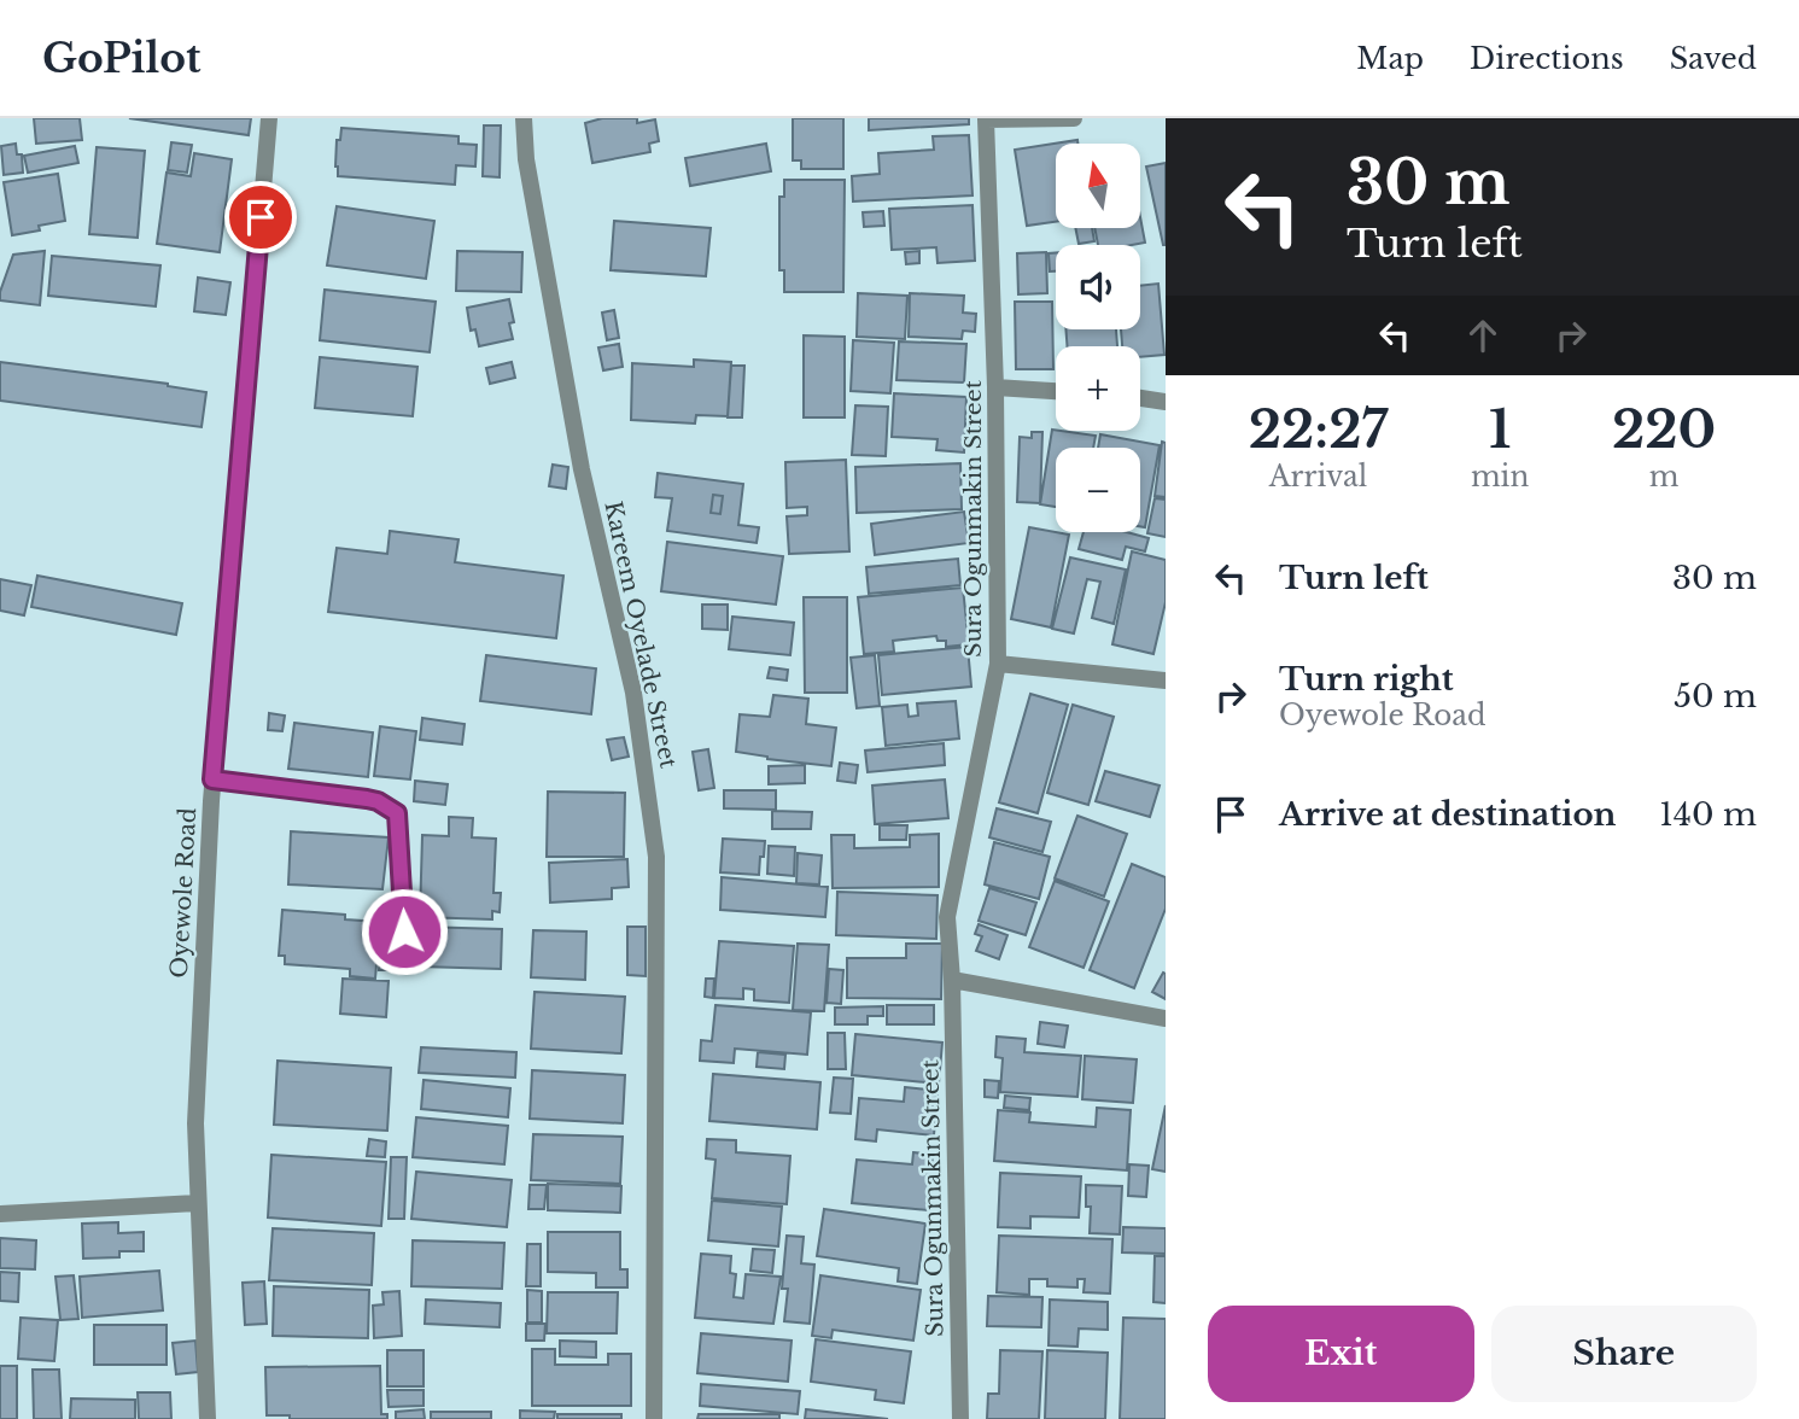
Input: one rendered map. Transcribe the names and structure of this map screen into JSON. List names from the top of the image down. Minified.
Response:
{"streets":{"street":["Sura Ogunmakin Street","Kareem Oyelade Street","Oyewole Road"]},"north":"top","page":{"header":"GoPilot","nav":["Map","Directions","Saved"],"turn":["30 m","Turn left"],"map_buttons":["+","−"],"eta":["22:27","Arrival","1","min","220","m"],"list":[{"name":"Turn left","value":"30 m"},{"name":"Turn right","note":"Oyewole Road","value":"50 m"},{"name":"Arrive at destination","value":"140 m"}],"buttons":["Exit","Share"]}}
